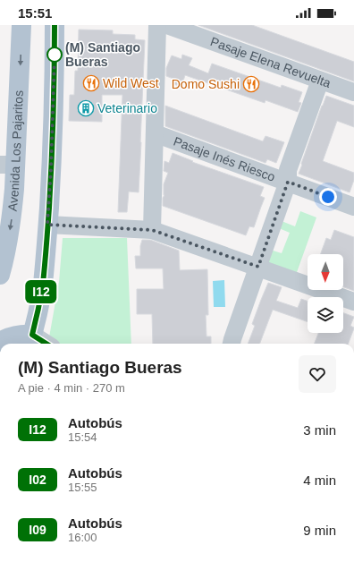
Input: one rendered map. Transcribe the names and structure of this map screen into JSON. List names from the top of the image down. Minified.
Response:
{"streets":{"main road":["Avenida Los Pajaritos"],"street":["Pasaje Elena Revuelta","Pasaje Inés Riesco"]},"places":{"other":["(M) Santiago Bueras"],"restaurant":["Wild West","Domo Sushi"],"building":["Veterinario"]},"lines":["bus line I12"],"north":"bottom","page":{"status":"15:51","on_map":"I12","heading":["(M) Santiago Bueras","A pie · 4 min · 270 m"],"list":[{"mark":"I12","name":"Autobús","note":"15:54","value":"3 min"},{"mark":"I02","name":"Autobús","note":"15:55","value":"4 min"},{"mark":"I09","name":"Autobús","note":"16:00","value":"9 min"}]}}
